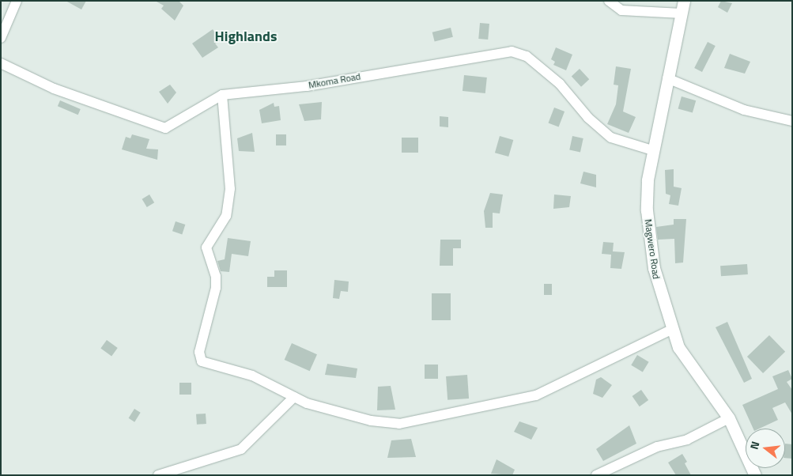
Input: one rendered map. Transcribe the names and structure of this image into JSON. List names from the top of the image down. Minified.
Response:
{"streets":{"street":["Mkoma Road","Magwero Road"]},"crossings":[["Mkoma Road","Magwero Road"]],"districts":["Highlands"],"north":"left"}
